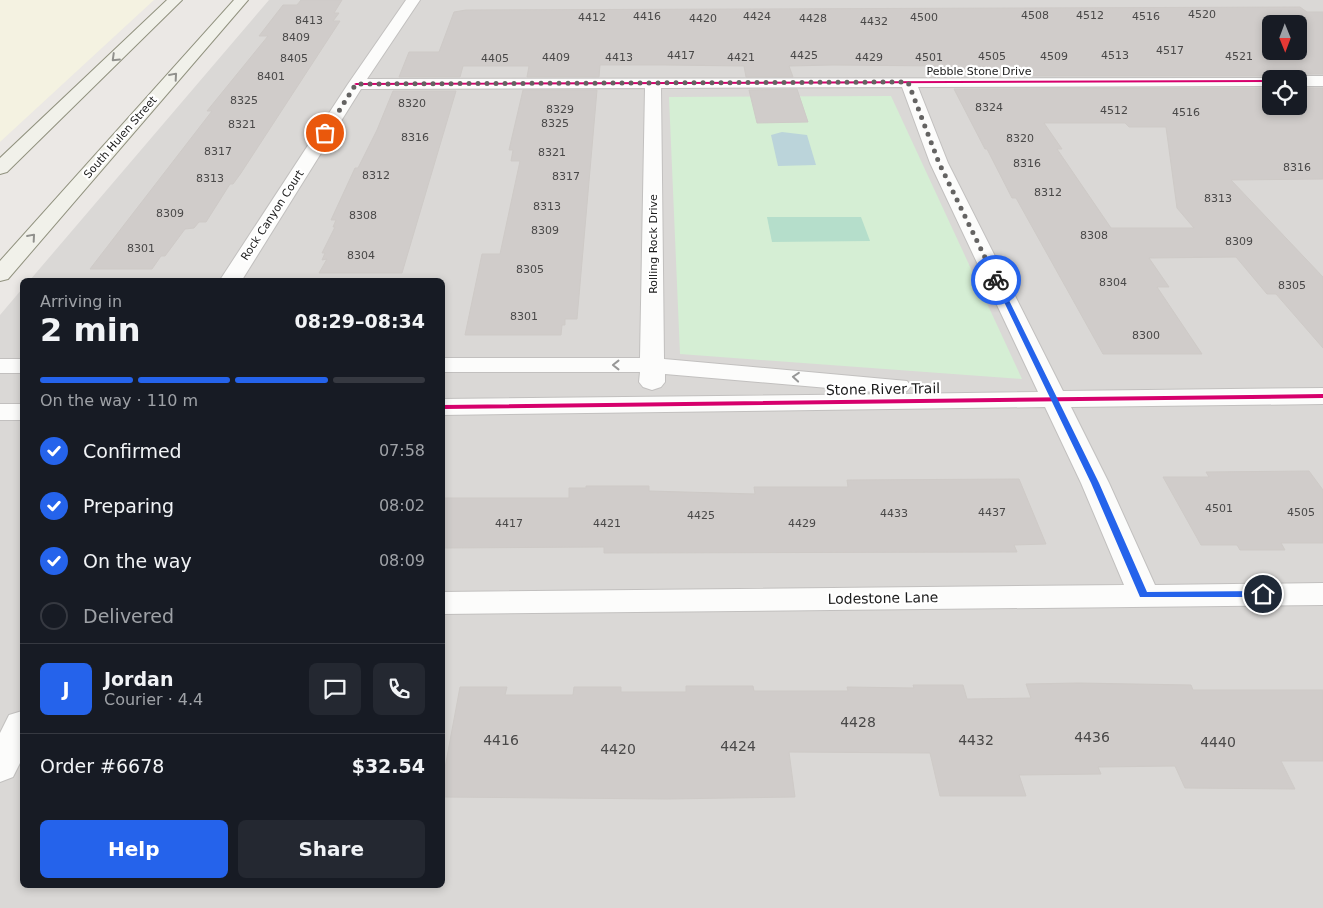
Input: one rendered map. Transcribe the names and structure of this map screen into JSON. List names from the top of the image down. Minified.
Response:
{"streets":{"main road":["South Hulen Street"],"street":["Pebble Stone Drive","Rock Canyon Court","Rolling Rock Drive","Stone River Trail","Lodestone Lane"]},"crossings":[["Pebble Stone Drive","Rock Canyon Court"],["Pebble Stone Drive","Rolling Rock Drive"],["Rolling Rock Drive","Stone River Trail"]],"house_numbers":["4520","4508","4512","4416","4424","4516","4412","4500","4420","4428","8413","4432","8409","4517","4417","4425","4513","4505","4509","4521","4409","4413","4421","4429","4501","8405","4405","8401","8325","8320","8324","8329","4512","4516","8325","8321","8316","8320","8317","8321","8316","8316","8312","8317","8313","8312","8313","8313","8309","8308","8309","8308","8309","8301","8304","8305","8304","8305","8301","8300","4501","4437","4505","4433","4425","4417","4421","4429","4428","4436","4416","4432","4440","4424","4420"],"north":"bottom","page":{"heading":["2 min","Arriving in","08:29–08:34"],"panel":["Jordan","Courier · 4.4","Order #6678","$32.54"],"bar":"On the way · 110 m","list":[["Confirmed","07:58"],["Preparing","08:02"],["On the way","08:09"],"Delivered"],"round":"J","buttons":["Help","Share"]}}
